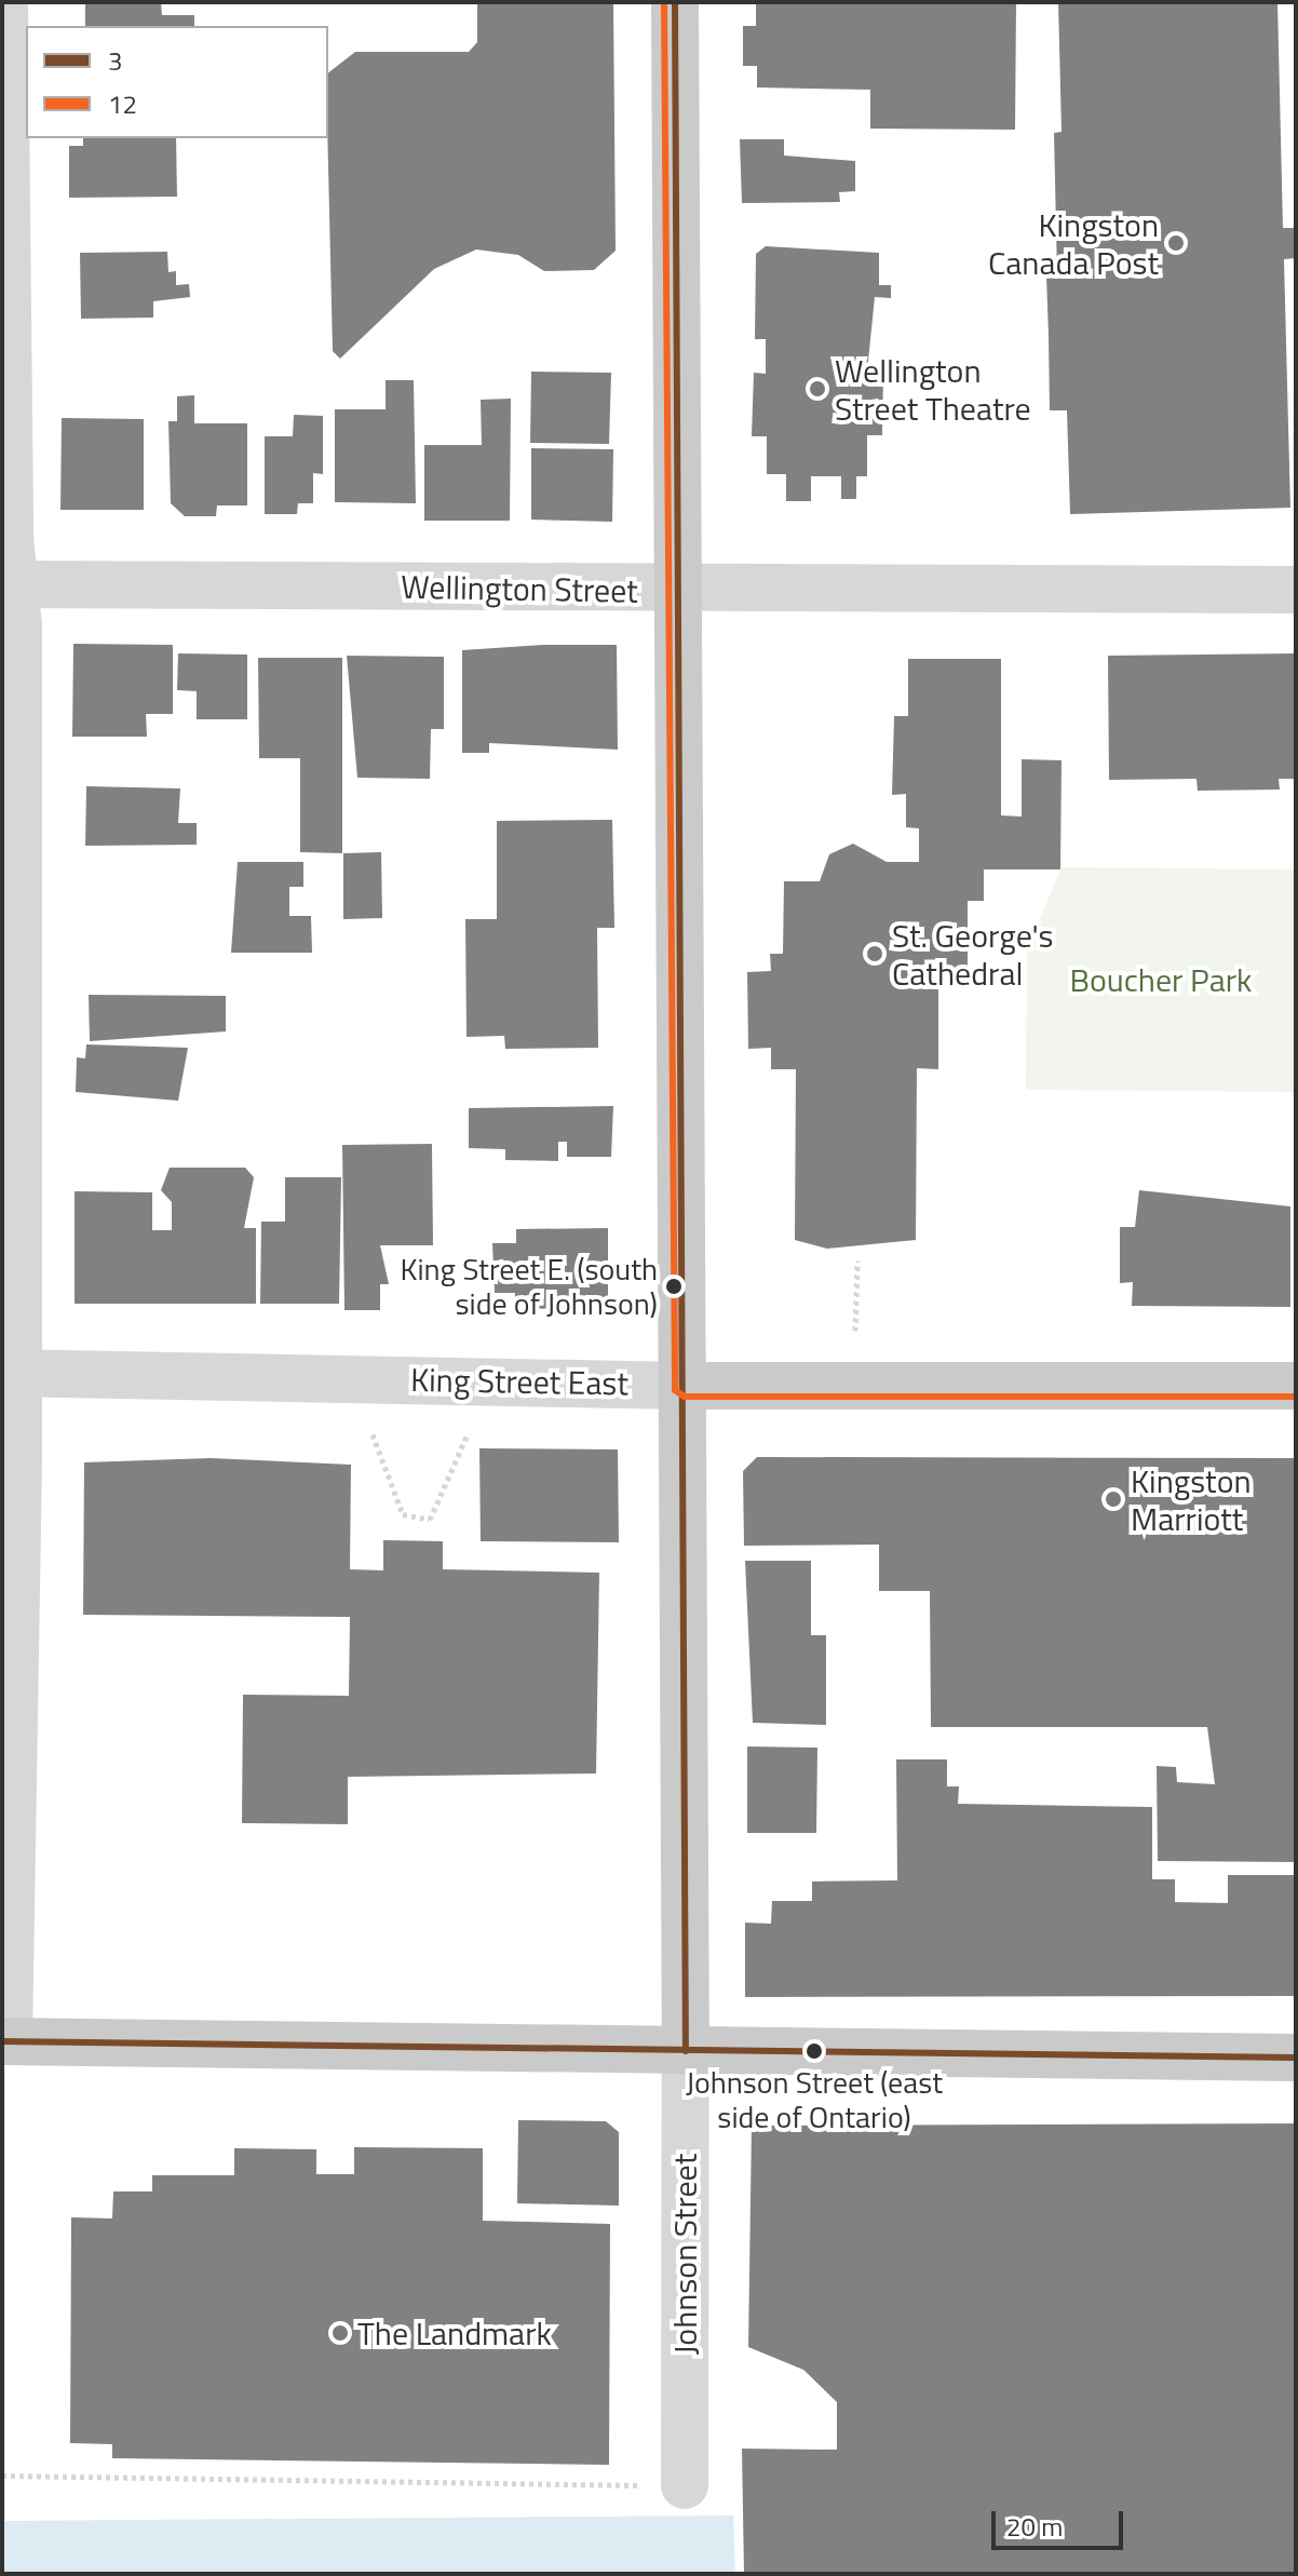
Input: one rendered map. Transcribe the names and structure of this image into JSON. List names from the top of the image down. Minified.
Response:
{"streets":{"main road":["King Street East","Johnson Street"],"street":["Wellington Street"]},"crossings":[["Wellington Street","Johnson Street"],["King Street East","Johnson Street"]],"parks":["Boucher Park"],"places":["Kingston Canada Post","Wellington Street Theatre","St. George's Cathedral","King Street E. (south side of Johnson)","Kingston Marriott","Johnson Street (east side of Ontario)","The Landmark"],"lines":["transit line 3","transit line 12"],"legend":["3","12"],"scale_bar":"20 m"}
